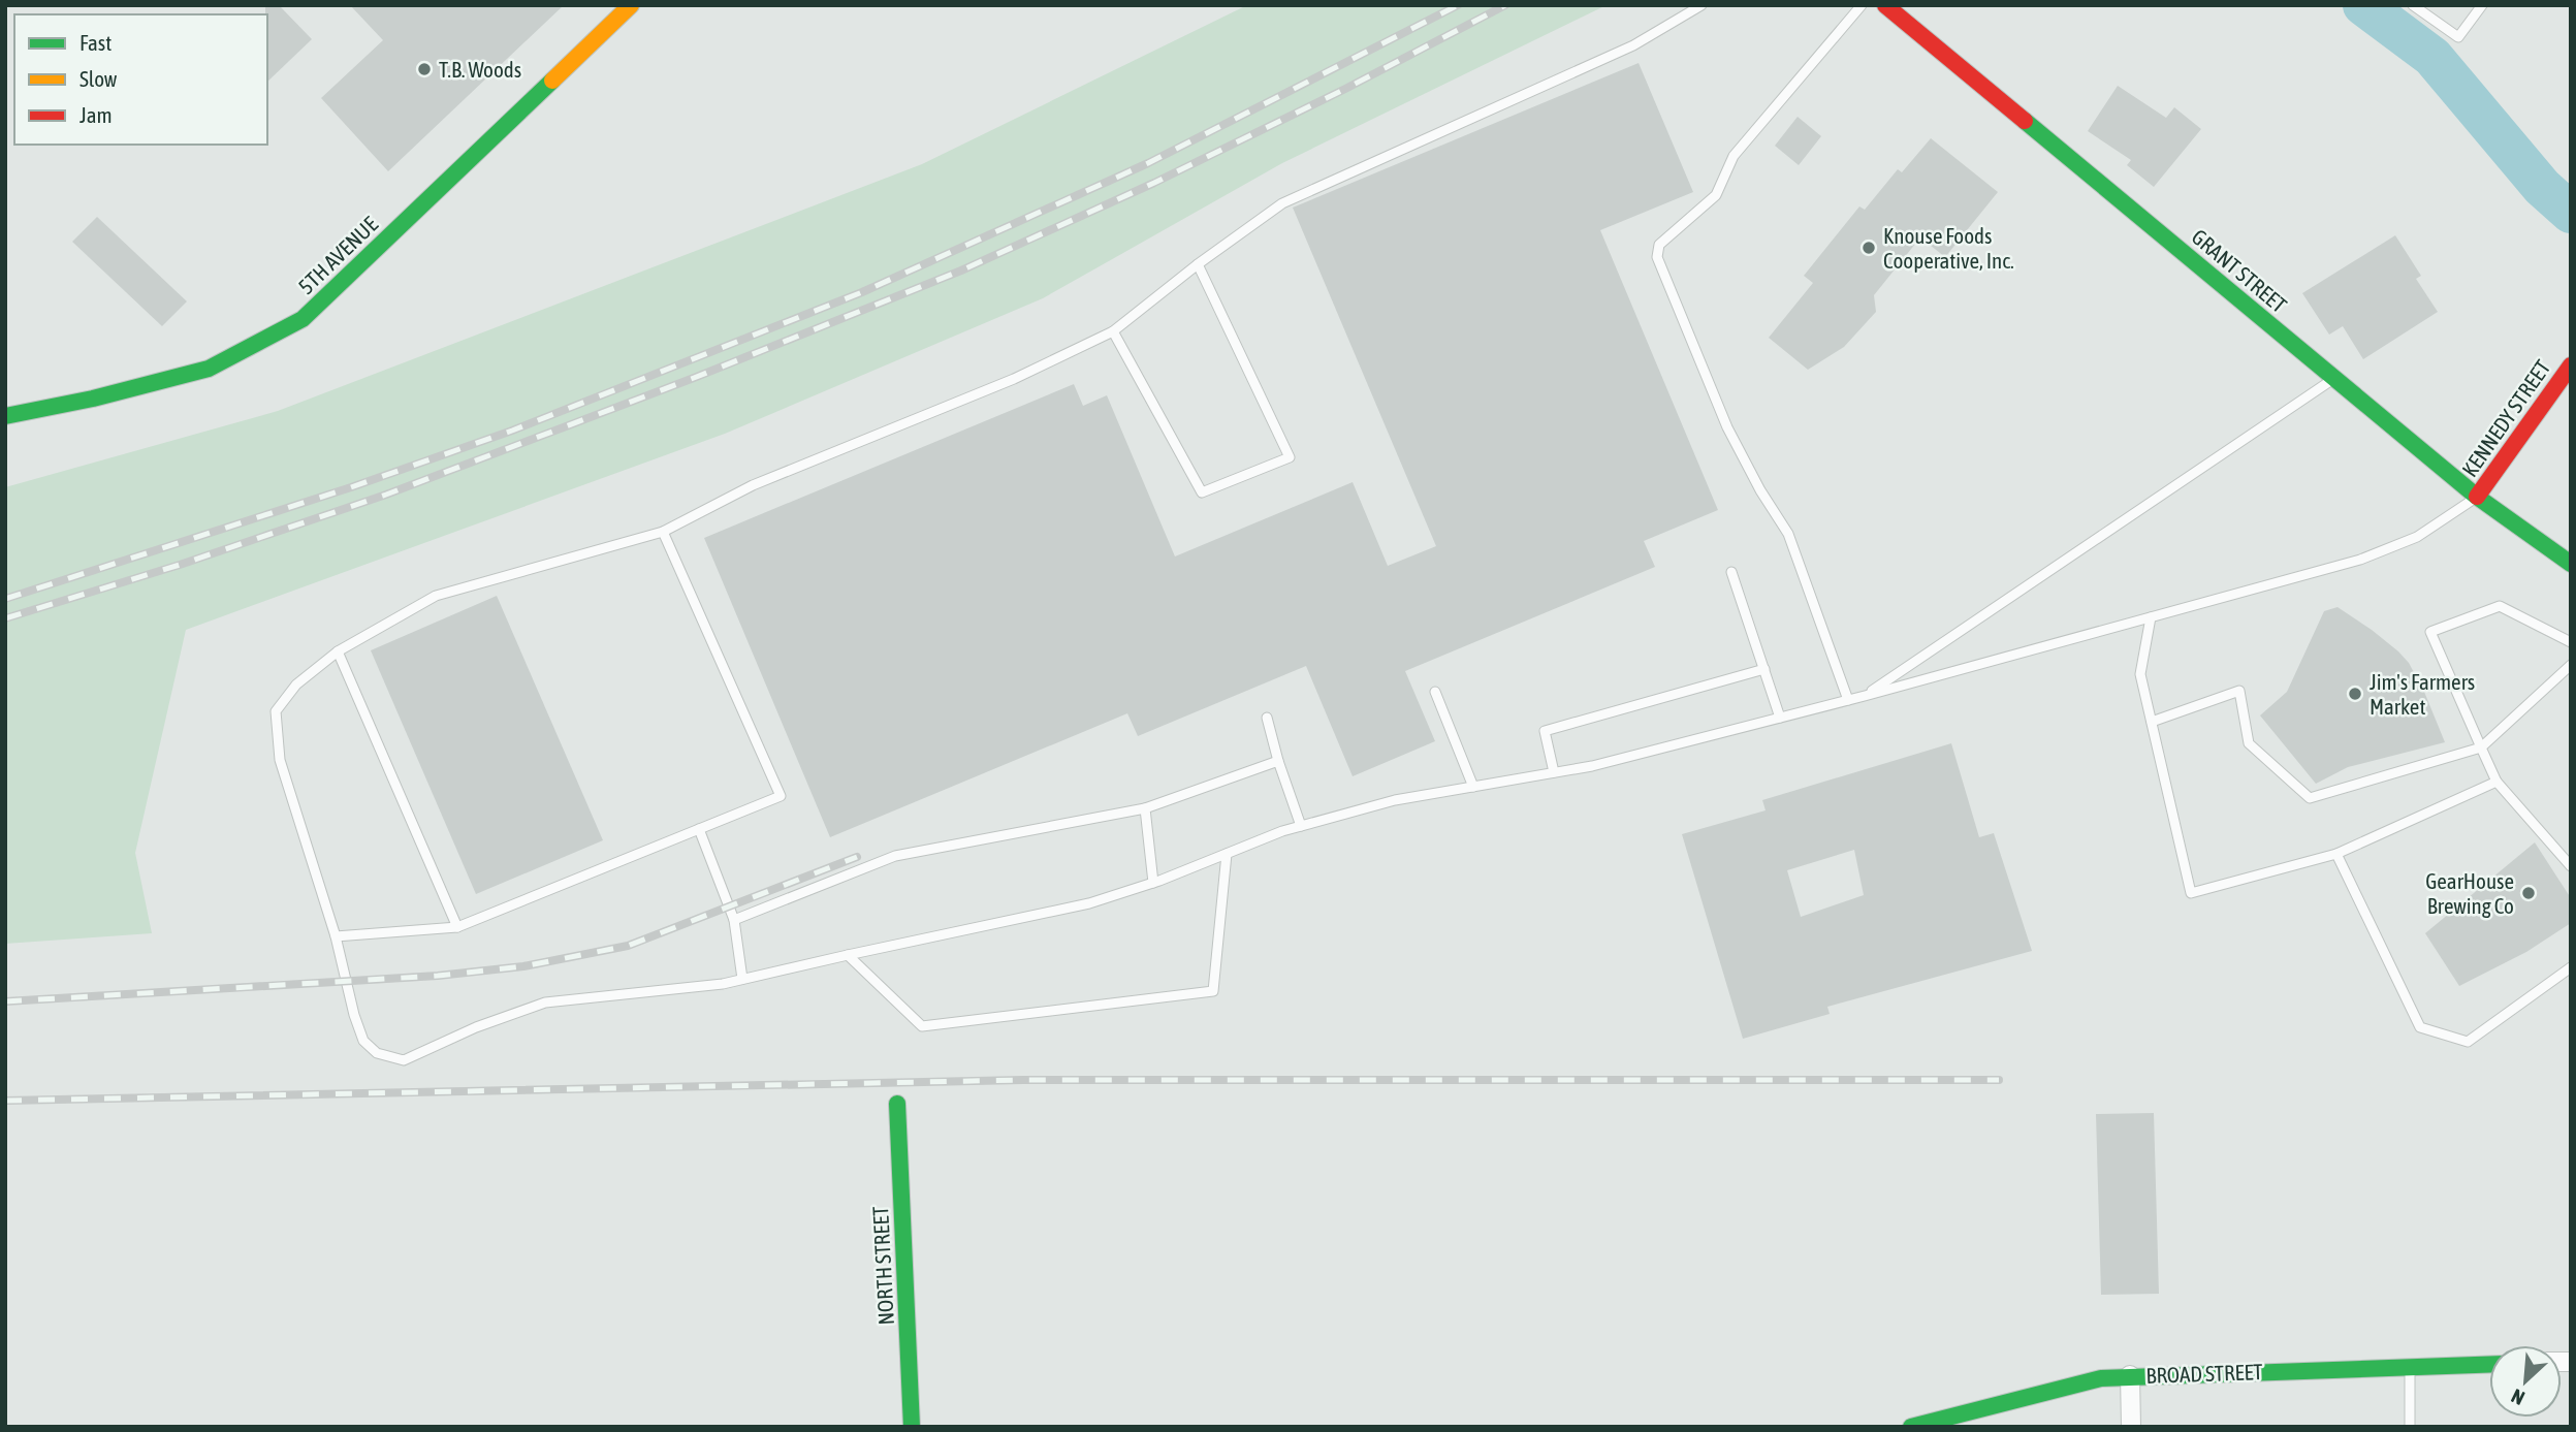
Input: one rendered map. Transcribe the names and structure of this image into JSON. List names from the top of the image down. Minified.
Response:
{"streets":{"street":["5TH AVENUE","GRANT STREET","KENNEDY STREET","NORTH STREET","BROAD STREET"]},"crossings":[["GRANT STREET","KENNEDY STREET"]],"places":["T.B. Woods","Knouse Foods Cooperative, Inc.","Jim's Farmers Market","GearHouse Brewing Co"],"legend":["Fast","Slow","Jam"],"north":"bottom left"}
